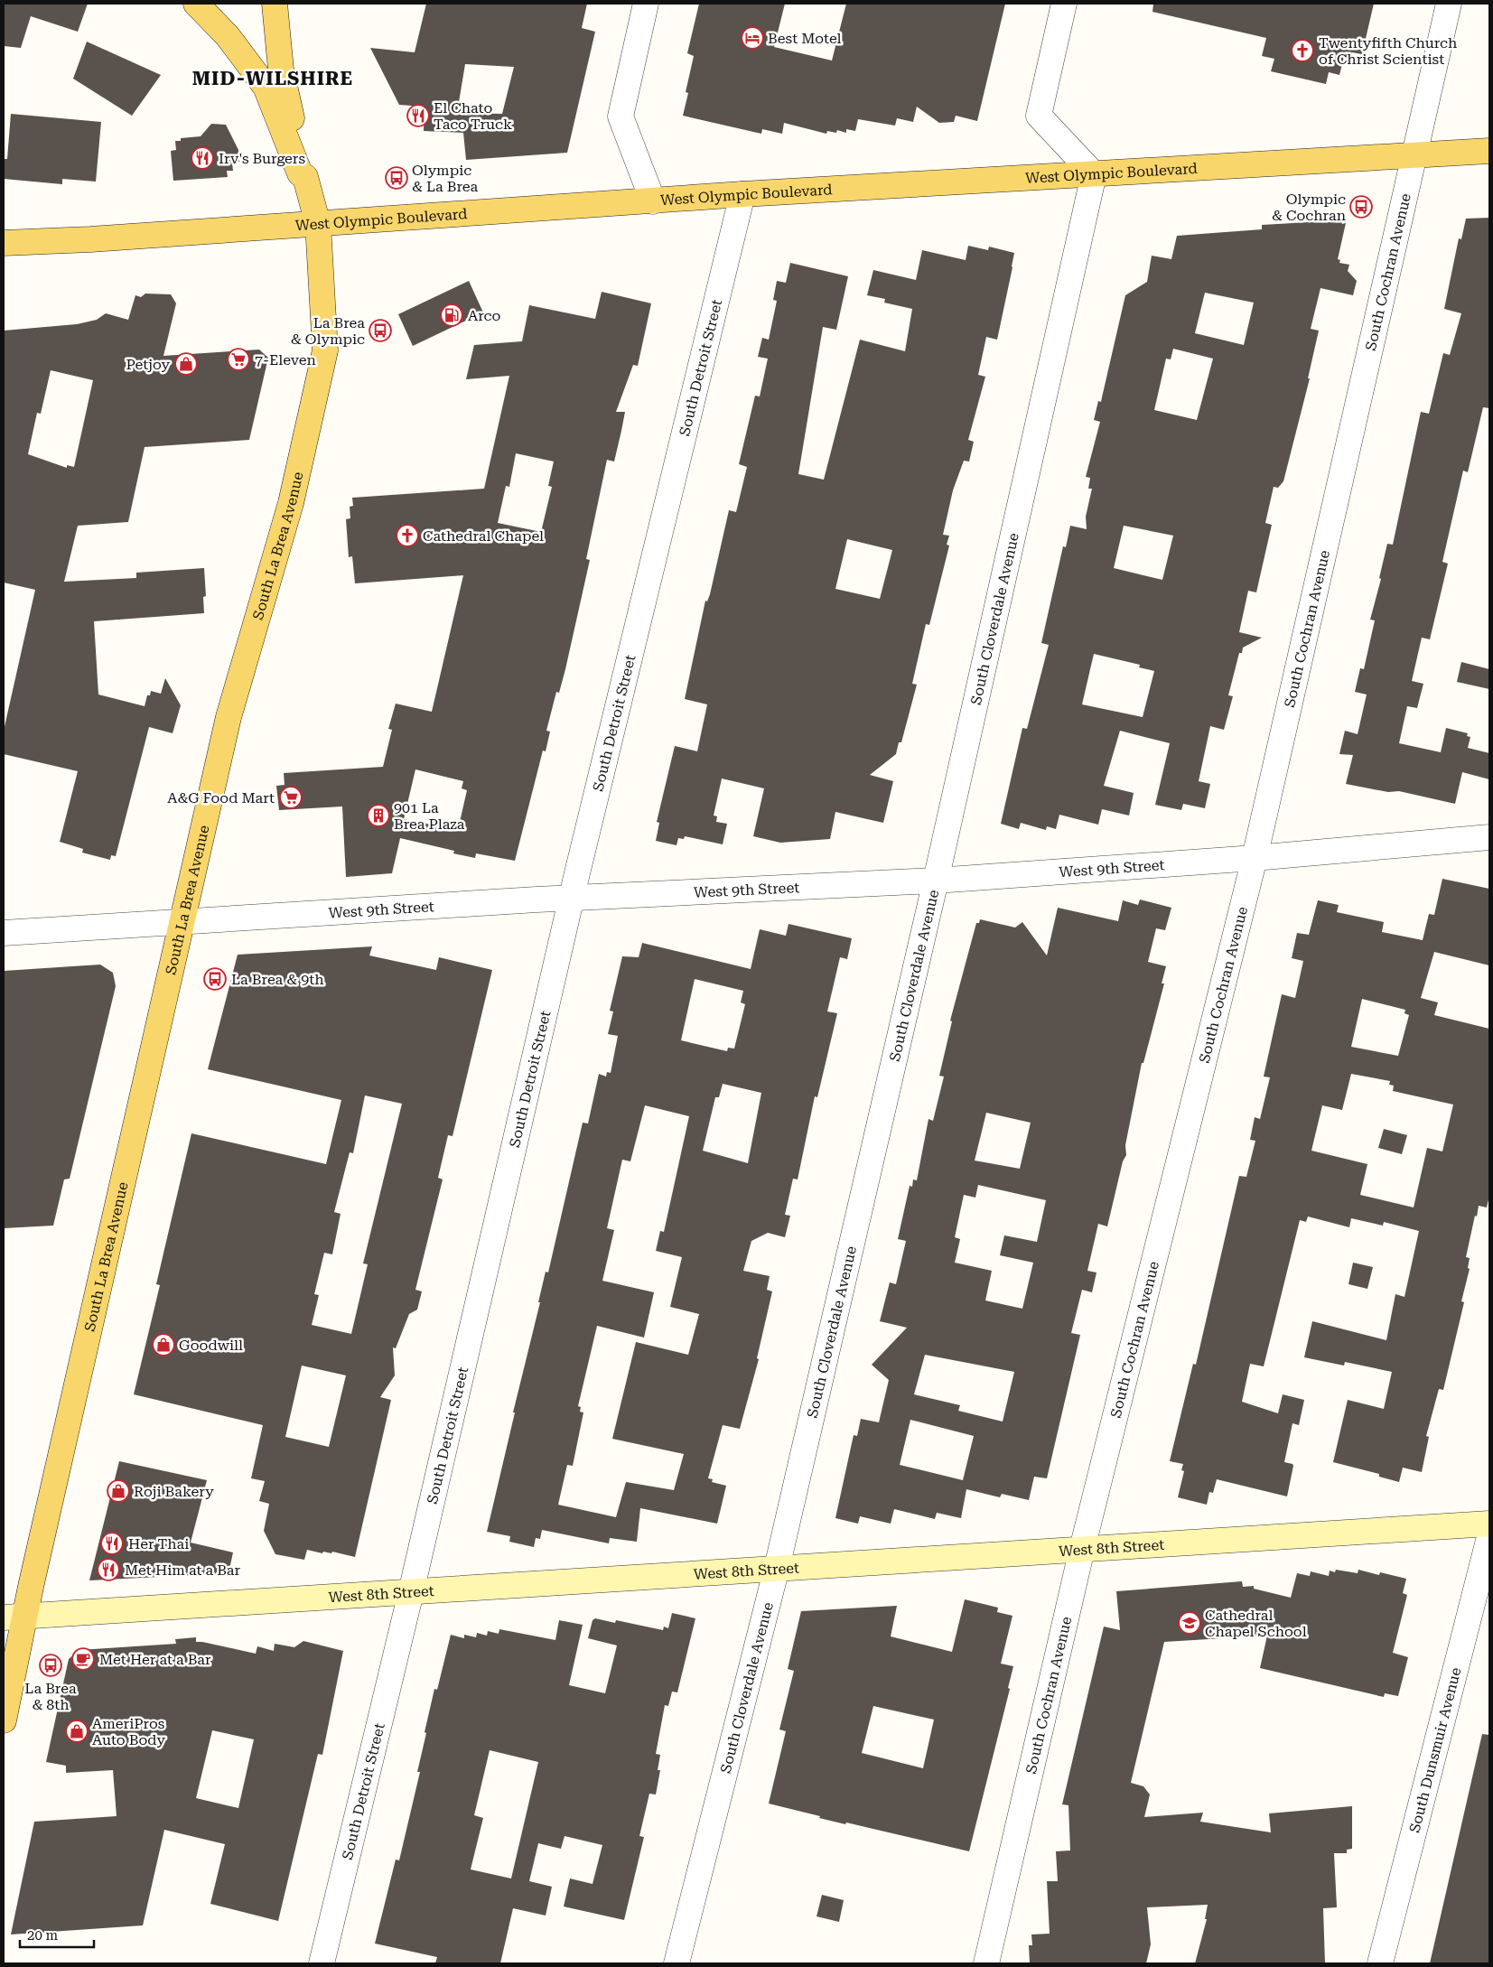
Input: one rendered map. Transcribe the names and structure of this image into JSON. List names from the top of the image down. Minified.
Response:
{"streets":{"main road":["West Olympic Boulevard","South La Brea Avenue"],"street":["South Cochran Avenue","South Detroit Street","South Cloverdale Avenue","West 9th Street","West 8th Street","South Dunsmuir Avenue"]},"crossings":[["West Olympic Boulevard","South Cochran Avenue"],["West Olympic Boulevard","South Detroit Street"],["West Olympic Boulevard","South La Brea Avenue"],["West Olympic Boulevard","South Cloverdale Avenue"],["South Cochran Avenue","West 9th Street"],["South Cochran Avenue","West 8th Street"],["South Detroit Street","West 9th Street"],["South Detroit Street","West 8th Street"],["South La Brea Avenue","West 9th Street"],["South La Brea Avenue","West 8th Street"],["South Cloverdale Avenue","West 9th Street"],["South Cloverdale Avenue","West 8th Street"]],"districts":["MID-WILSHIRE"],"places":{"hotel":["Best Motel"],"church":["Twentyfifth Church of Christ Scientist","Cathedral Chapel"],"restaurant":["El Chato Taco Truck","Irv's Burgers","Her Thai","Met Him at a Bar"],"bus stop":["Olympic & La Brea","Olympic & Cochran","La Brea & Olympic","La Brea & 9th","La Brea & 8th"],"fuel station":["Arco"],"supermarket":["7-Eleven","A&G Food Mart"],"shop":["Petjoy","Goodwill","Roji Bakery","AmeriPros Auto Body"],"building":["901 La Brea Plaza"],"school or university":["Cathedral Chapel School"],"cafe":["Met Her at a Bar"]},"scale_bar":"20 m"}
